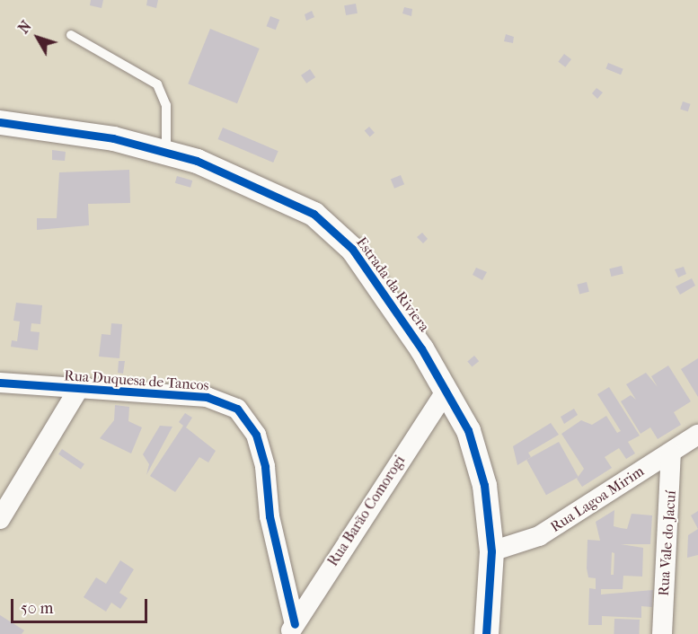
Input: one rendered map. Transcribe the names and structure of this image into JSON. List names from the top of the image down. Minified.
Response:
{"streets":{"street":["Estrada da Riviera","Rua Duquesa de Tancos","Rua Lagoa Mirim","Rua Barão Comorogi","Rua Vale do Jacuí"]},"crossings":[["Estrada da Riviera","Rua Lagoa Mirim"],["Estrada da Riviera","Rua Barão Comorogi"],["Rua Duquesa de Tancos","Rua Barão Comorogi"],["Rua Lagoa Mirim","Rua Vale do Jacuí"]],"scale_bar":"50 m","north":"top left"}
